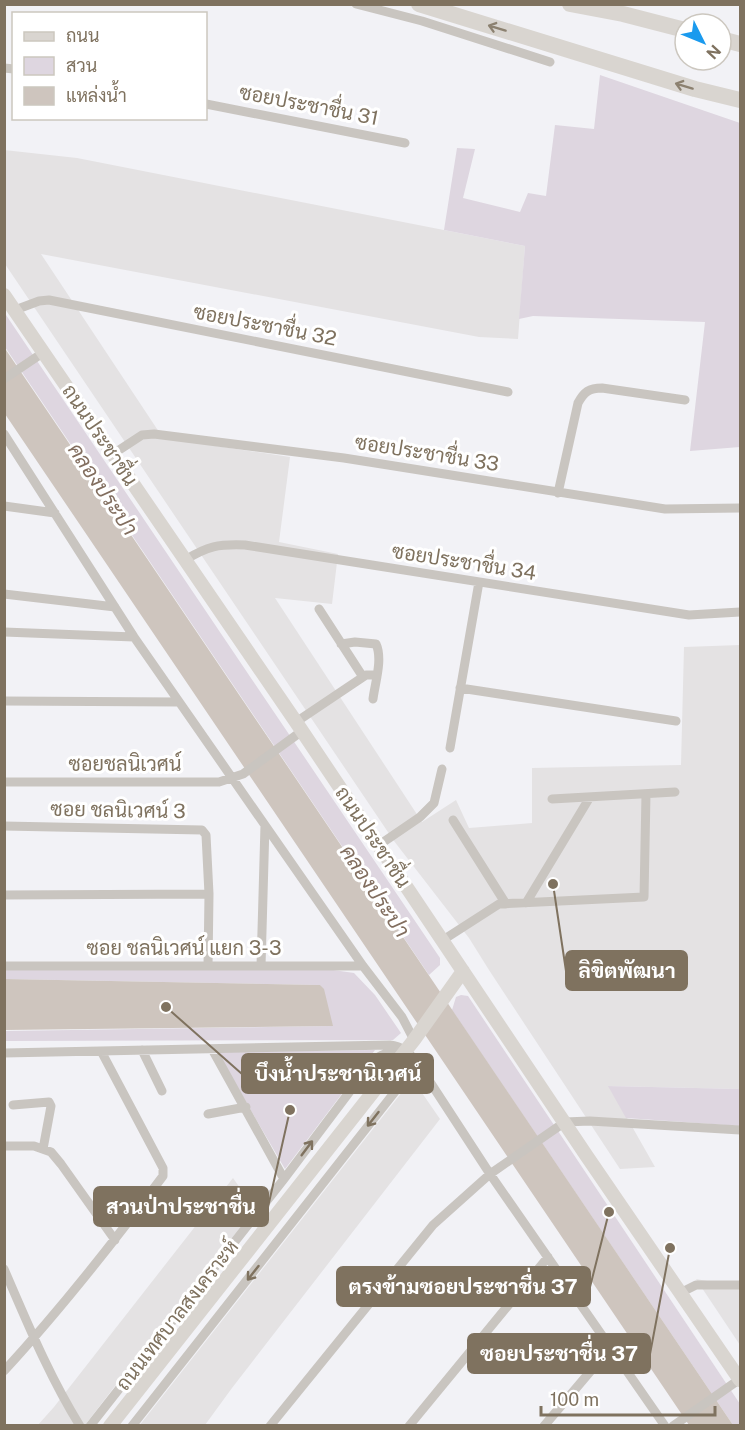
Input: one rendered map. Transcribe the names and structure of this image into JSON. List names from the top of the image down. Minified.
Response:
{"streets":{"main road":["ถนนประชาชื่น","ถนนเทศบาลสงเคราะห์"],"street":["ซอยประชาชื่น 31","ซอยประชาชื่น 32","ซอยประชาชื่น 33","ซอยประชาชื่น 34","ซอยชลนิเวศน์","ซอย ชลนิเวศน์ 3","ซอย ชลนิเวศน์ แยก 3-3"]},"crossings":[["ซอยประชาชื่น 32","ถนนประชาชื่น"],["ถนนประชาชื่น","ซอยประชาชื่น 33"],["ถนนประชาชื่น","ซอยประชาชื่น 34"],["ถนนประชาชื่น","ซอยชลนิเวศน์"],["ถนนประชาชื่น","ถนนเทศบาลสงเคราะห์"],["ซอย ชลนิเวศน์ 3","ซอย ชลนิเวศน์ แยก 3-3"]],"water":["คลองประปา"],"places":["ลิขิตพัฒนา","บึงน้ำประชานิเวศน์","สวนป่าประชาชื่น","ตรงข้ามซอยประชาชื่น 37","ซอยประชาชื่น 37"],"legend":["ถนน","สวน","แหล่งน้ำ"],"scale_bar":"100 m","north":"bottom right"}
